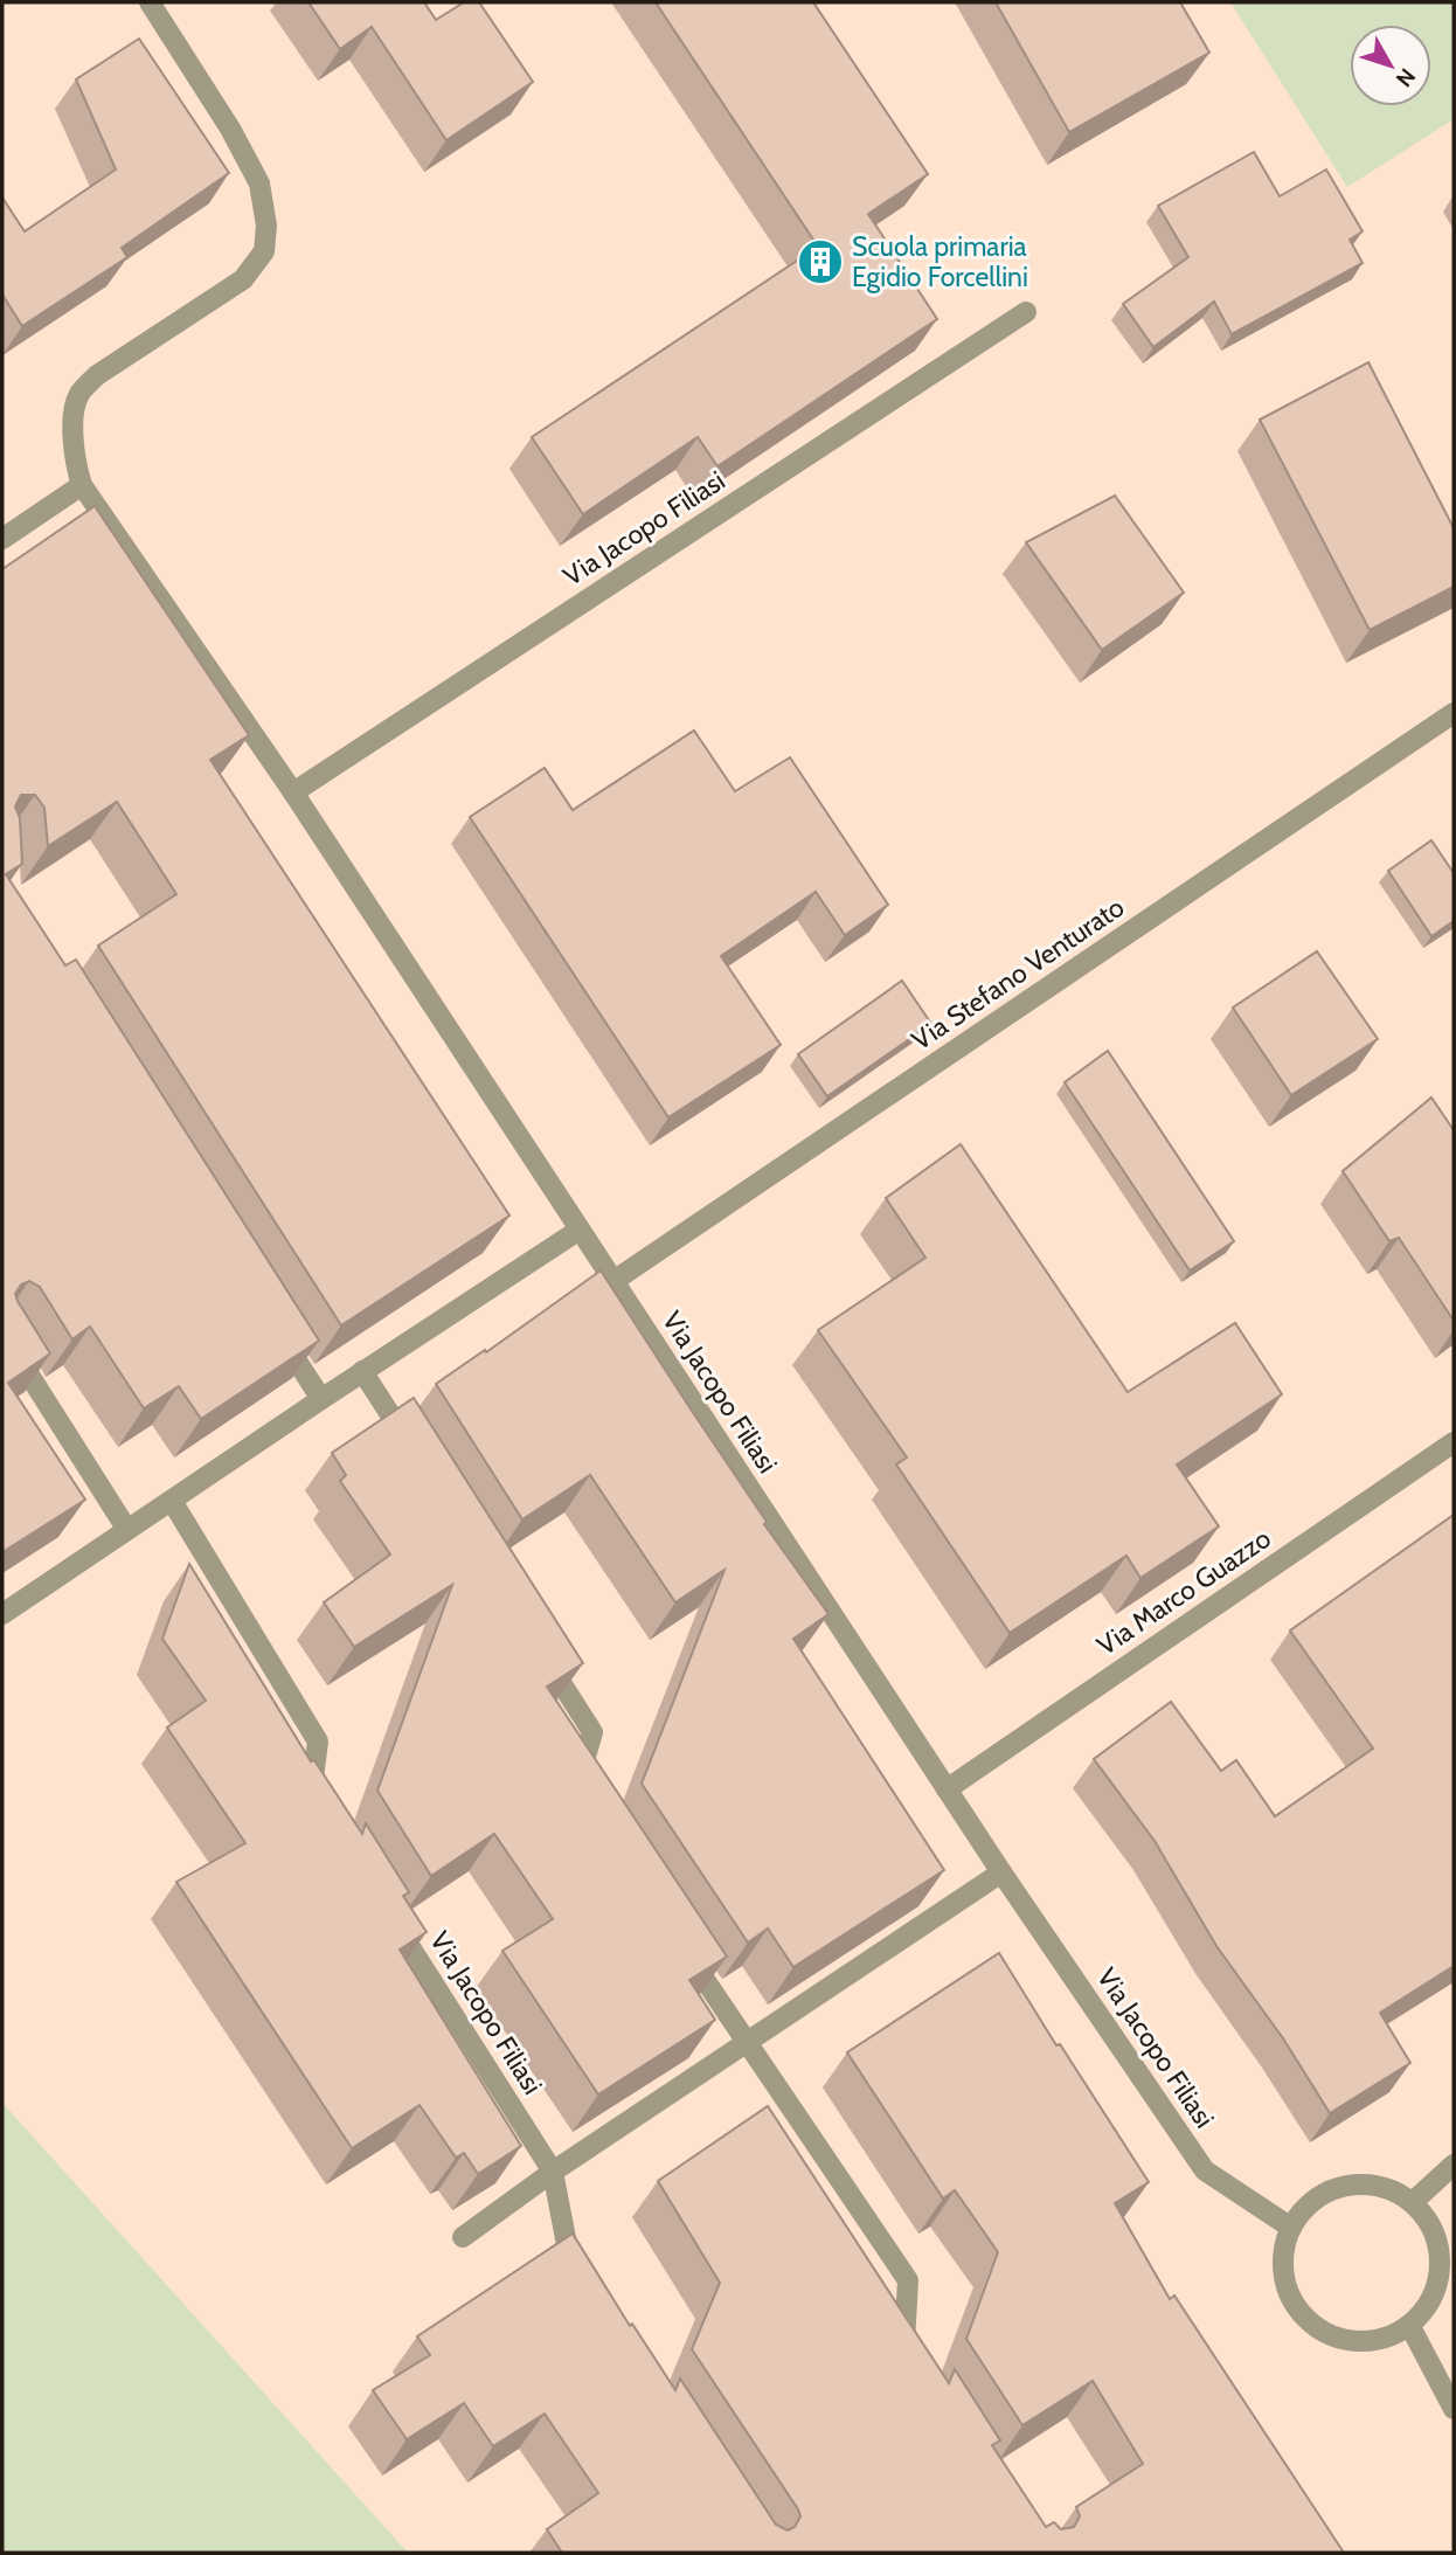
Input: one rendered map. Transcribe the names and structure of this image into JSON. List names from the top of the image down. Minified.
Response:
{"streets":{"street":["Via Jacopo Filiasi","Via Stefano Venturato","Via Marco Guazzo"]},"crossings":[["Via Jacopo Filiasi","Via Stefano Venturato"],["Via Jacopo Filiasi","Via Marco Guazzo"]],"places":{"building":["Scuola primaria Egidio Forcellini"]},"north":"bottom right"}
